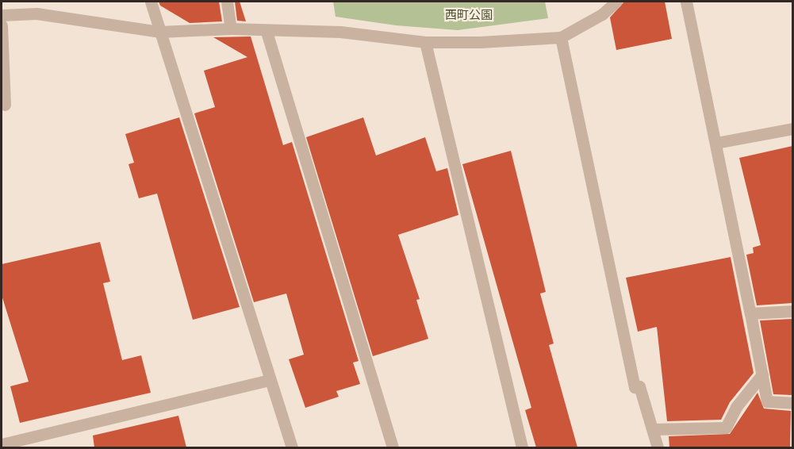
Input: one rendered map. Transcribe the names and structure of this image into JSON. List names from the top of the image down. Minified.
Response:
{"parks":["西町公園"]}
